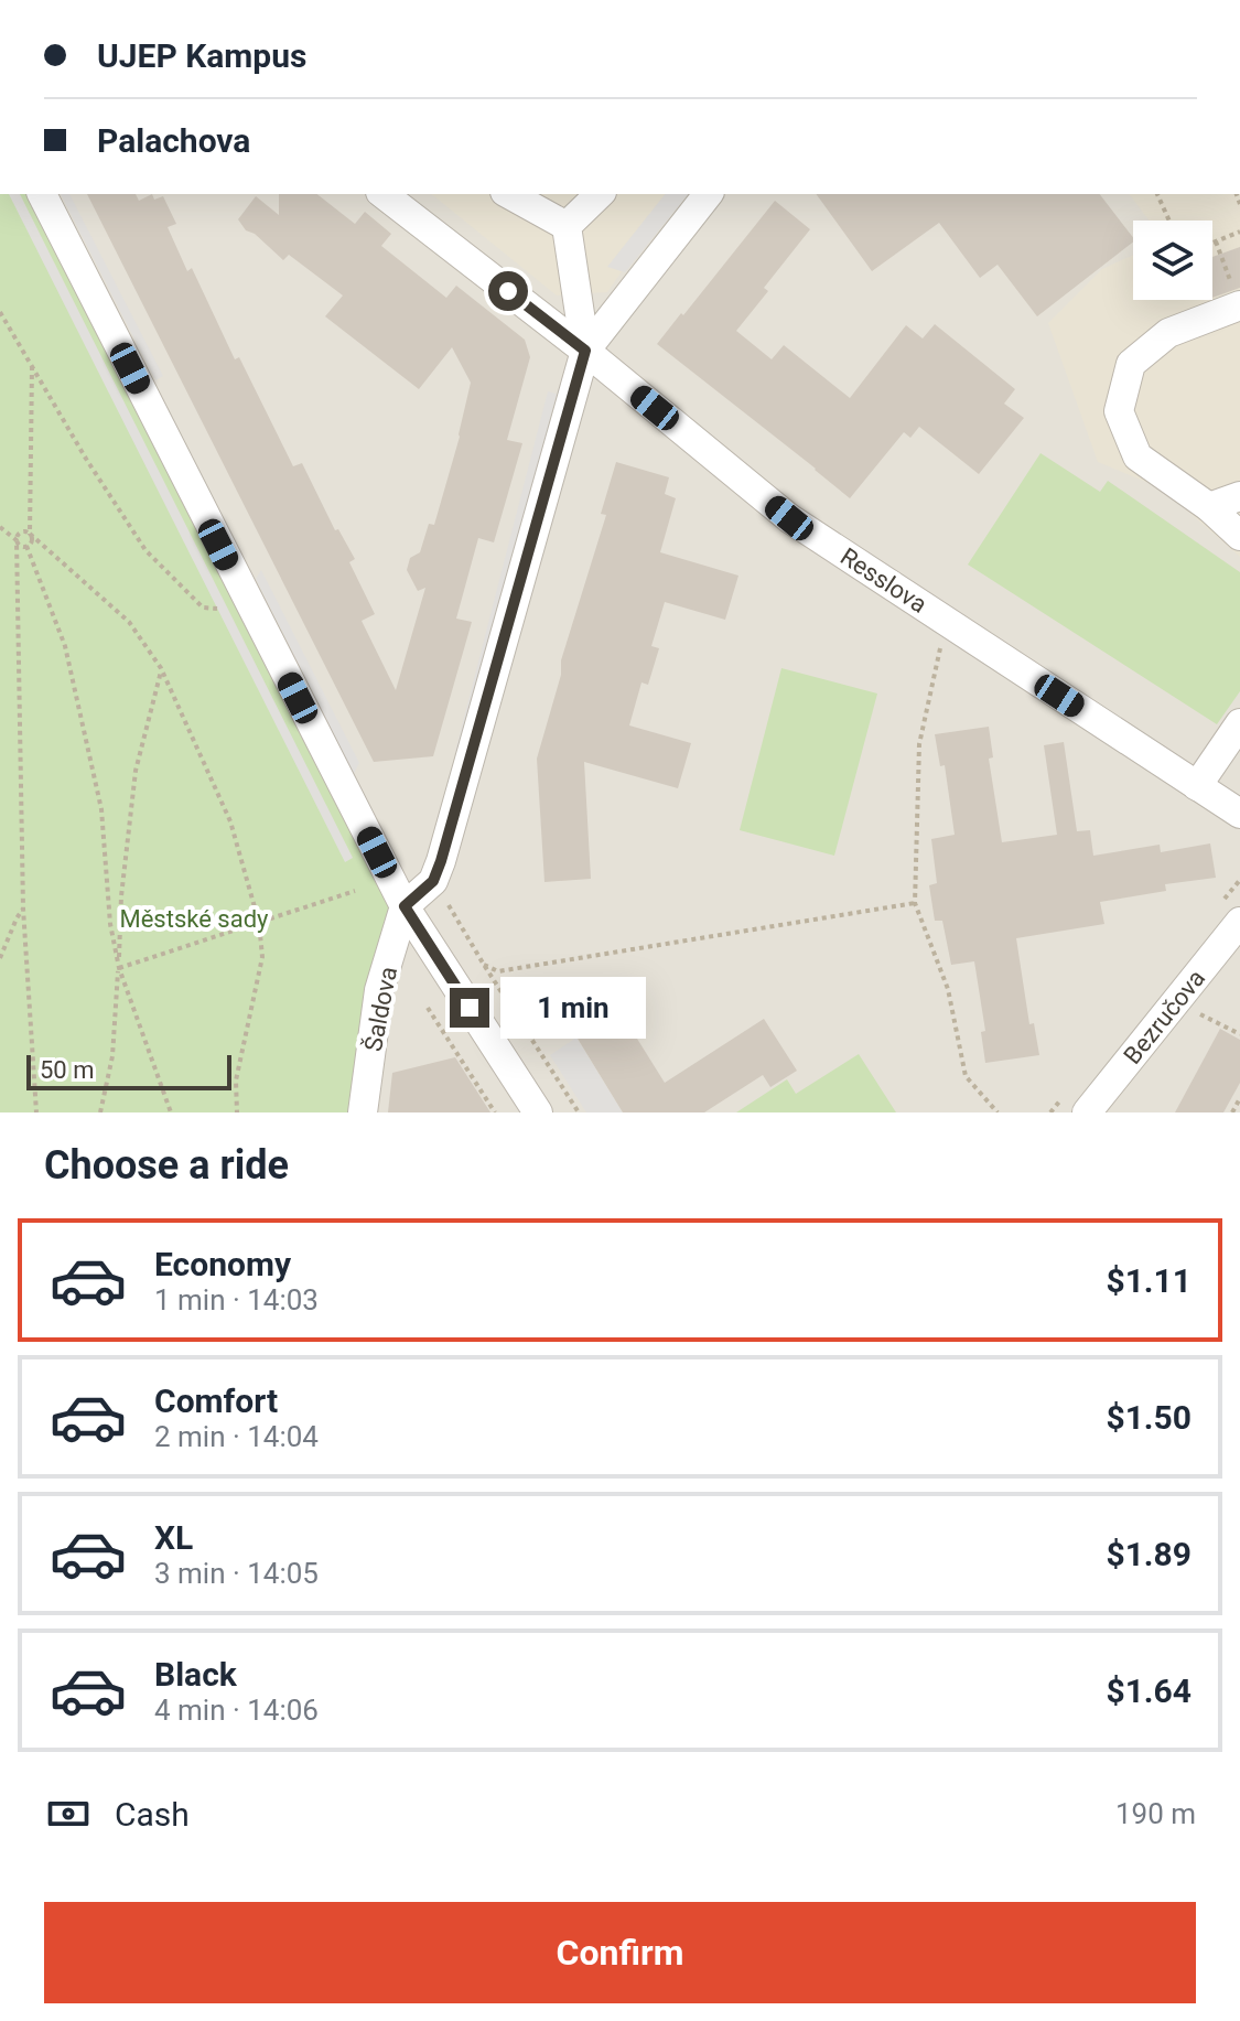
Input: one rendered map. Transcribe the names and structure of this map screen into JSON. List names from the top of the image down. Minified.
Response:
{"streets":{"street":["Resslova","Šaldova","Bezručova"]},"parks":["Městské sady"],"scale_bar":"50 m","page":{"banner":["UJEP Kampus","Palachova"],"bubble":"1 min","scale":"50 m","heading":"Choose a ride","list":[{"name":"Economy","note":"1 min · 14:03","value":"$1.11"},{"name":"Comfort","note":"2 min · 14:04","value":"$1.50"},{"name":"XL","note":"3 min · 14:05","value":"$1.89"},{"name":"Black","note":"4 min · 14:06","value":"$1.64"}],"pay":["Cash","190 m"],"buttons":"Confirm"}}
